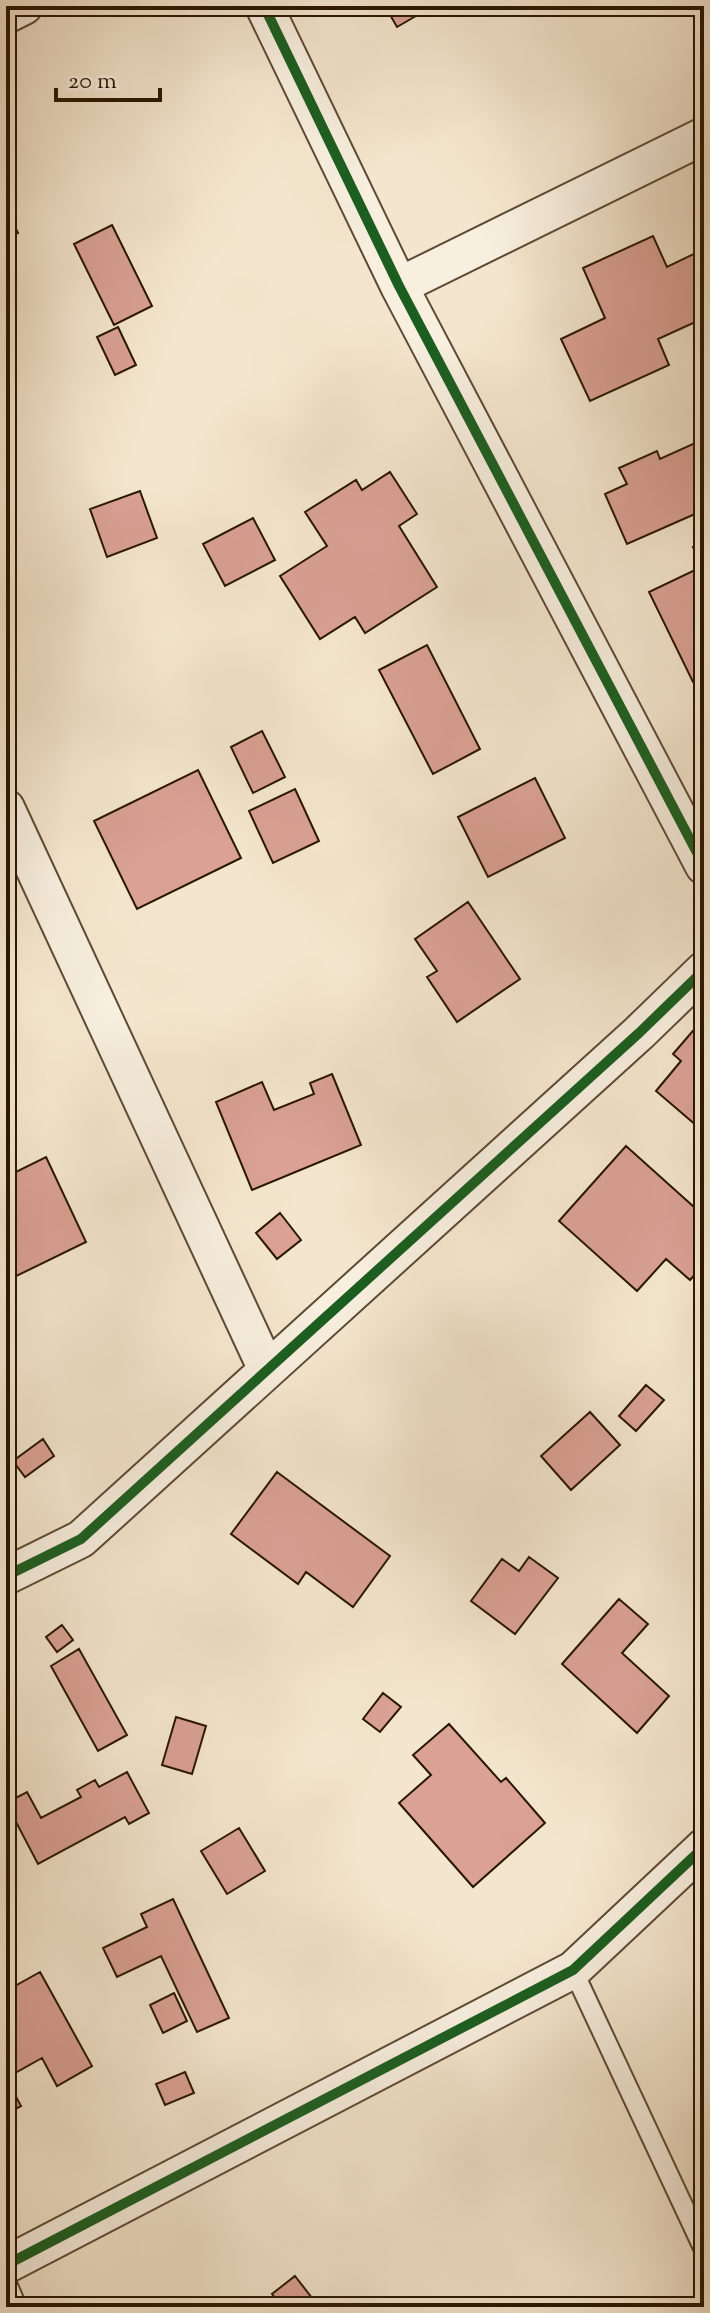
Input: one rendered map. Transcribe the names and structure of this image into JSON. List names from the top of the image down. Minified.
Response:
{"scale_bar":"20 m"}
